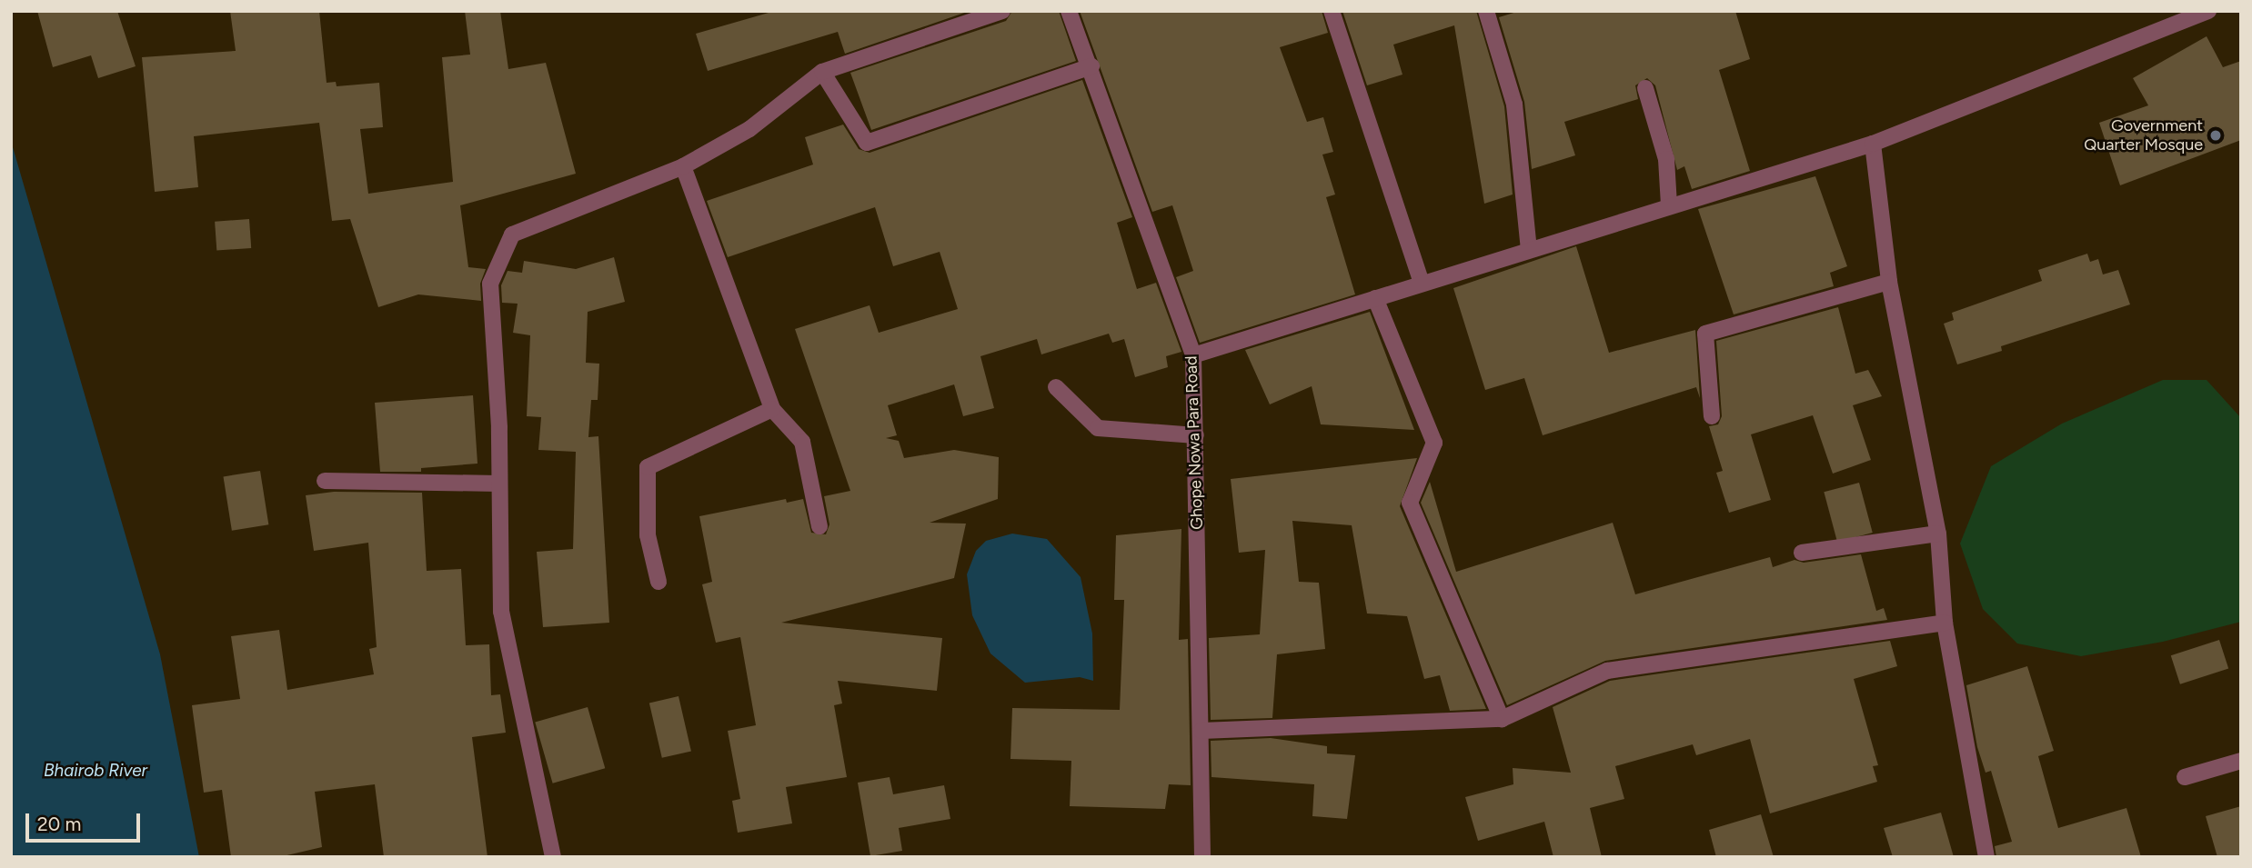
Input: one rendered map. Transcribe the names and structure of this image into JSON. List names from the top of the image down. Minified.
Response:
{"streets":{"street":["Ghope Nowa Para Road"]},"water":["Bhairob River"],"places":["Government Quarter Mosque"],"scale_bar":"20 m"}
